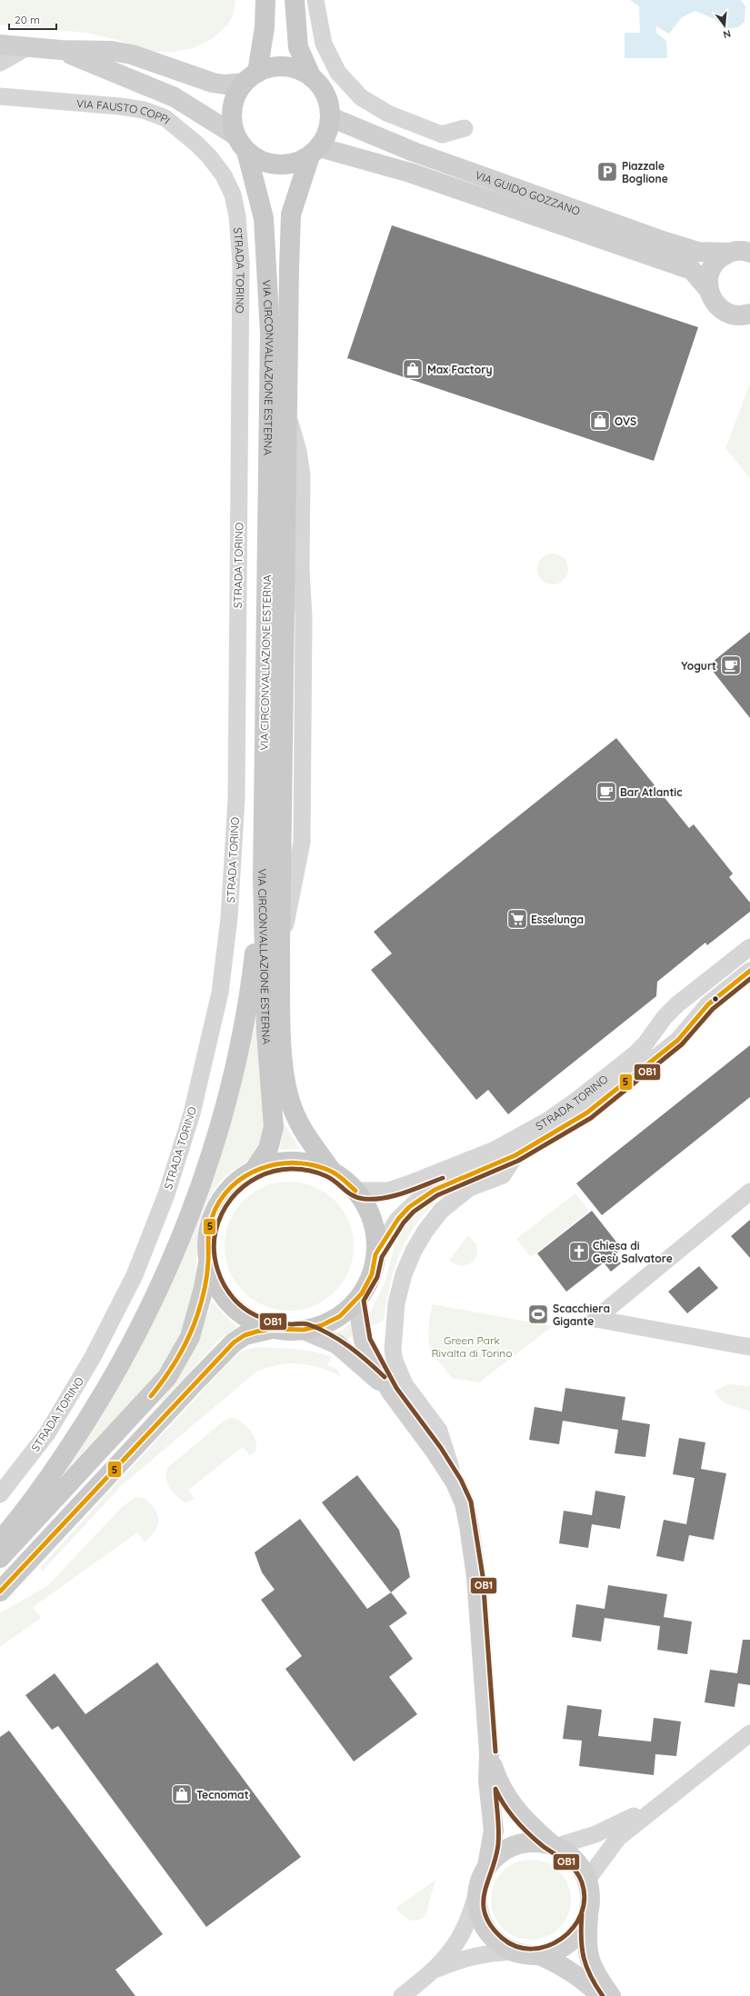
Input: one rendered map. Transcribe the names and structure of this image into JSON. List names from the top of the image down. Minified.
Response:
{"streets":{"main road":["VIA CIRCONVALLAZIONE ESTERNA"],"street":["VIA FAUSTO COPPI","VIA GUIDO GOZZANO","STRADA TORINO"]},"crossings":[["VIA FAUSTO COPPI","STRADA TORINO"],["VIA GUIDO GOZZANO","VIA CIRCONVALLAZIONE ESTERNA"]],"parks":["Green Park Rivalta di Torino"],"places":{"parking":["Piazzale Boglione"],"shop":["Max Factory","OVS","Tecnomat"],"cafe":["Yogurt","Bar Atlantic"],"supermarket":["Esselunga"],"church":["Chiesa di Gesù Salvatore"],"sports":["Scacchiera Gigante"]},"lines":["transit line 5","transit line OB1"],"scale_bar":"20 m","north":"bottom"}
